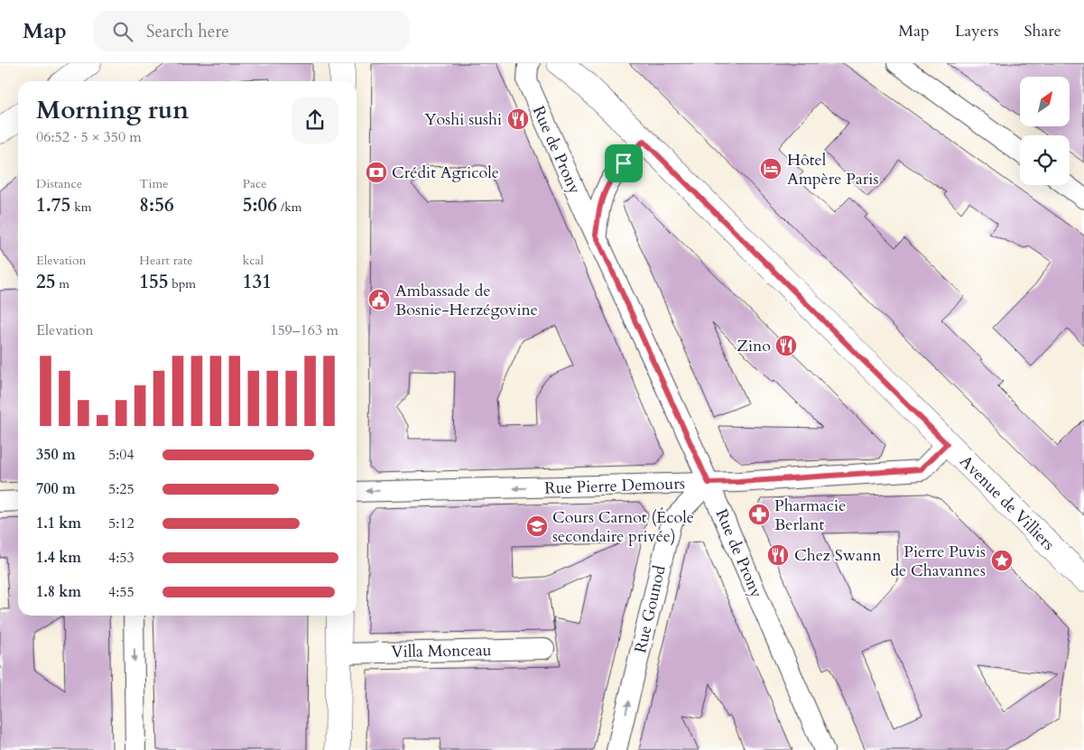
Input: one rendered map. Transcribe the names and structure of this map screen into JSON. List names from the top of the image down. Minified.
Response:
{"streets":{"main road":["Avenue de Villiers"],"street":["Rue de Prony","Rue Pierre Demours","Rue Gounod","Villa Monceau"]},"crossings":[["Rue de Prony","Rue Pierre Demours"],["Rue de Prony","Avenue de Villiers"],["Rue de Prony","Rue Gounod"],["Rue Pierre Demours","Avenue de Villiers"],["Rue Pierre Demours","Rue Gounod"]],"one_way":["Rue Pierre Demours","Rue Gounod"],"places":{"restaurant":["Yoshi sushi","Zino","Chez Swann"],"hotel":["Hôtel Ampère Paris"],"bank":["Crédit Agricole"],"public building":["Ambassade de Bosnie-Herzégovine"],"pharmacy":["Pharmacie Berlant"],"school or university":["Cours Carnot (École secondaire privée)"],"place":["Pierre Puvis de Chavannes"]},"north":"top right","page":{"header":"Map","search":"Search here","nav":["Map","Layers","Share"],"heading":["Morning run","06:52 · 5 × 350 m"],"stats":[["Distance","1.75 km"],["Time","8:56"],["Pace","5:06 /km"],["Elevation","25 m"],["Heart rate","155 bpm"],["kcal","131"]],"chart":["Elevation","159–163 m"],"list":[{"name":"350 m","note":"5:04"},{"name":"700 m","note":"5:25"},{"name":"1.1 km","note":"5:12"},{"name":"1.4 km","note":"4:53"},{"name":"1.8 km","note":"4:55"}]}}
